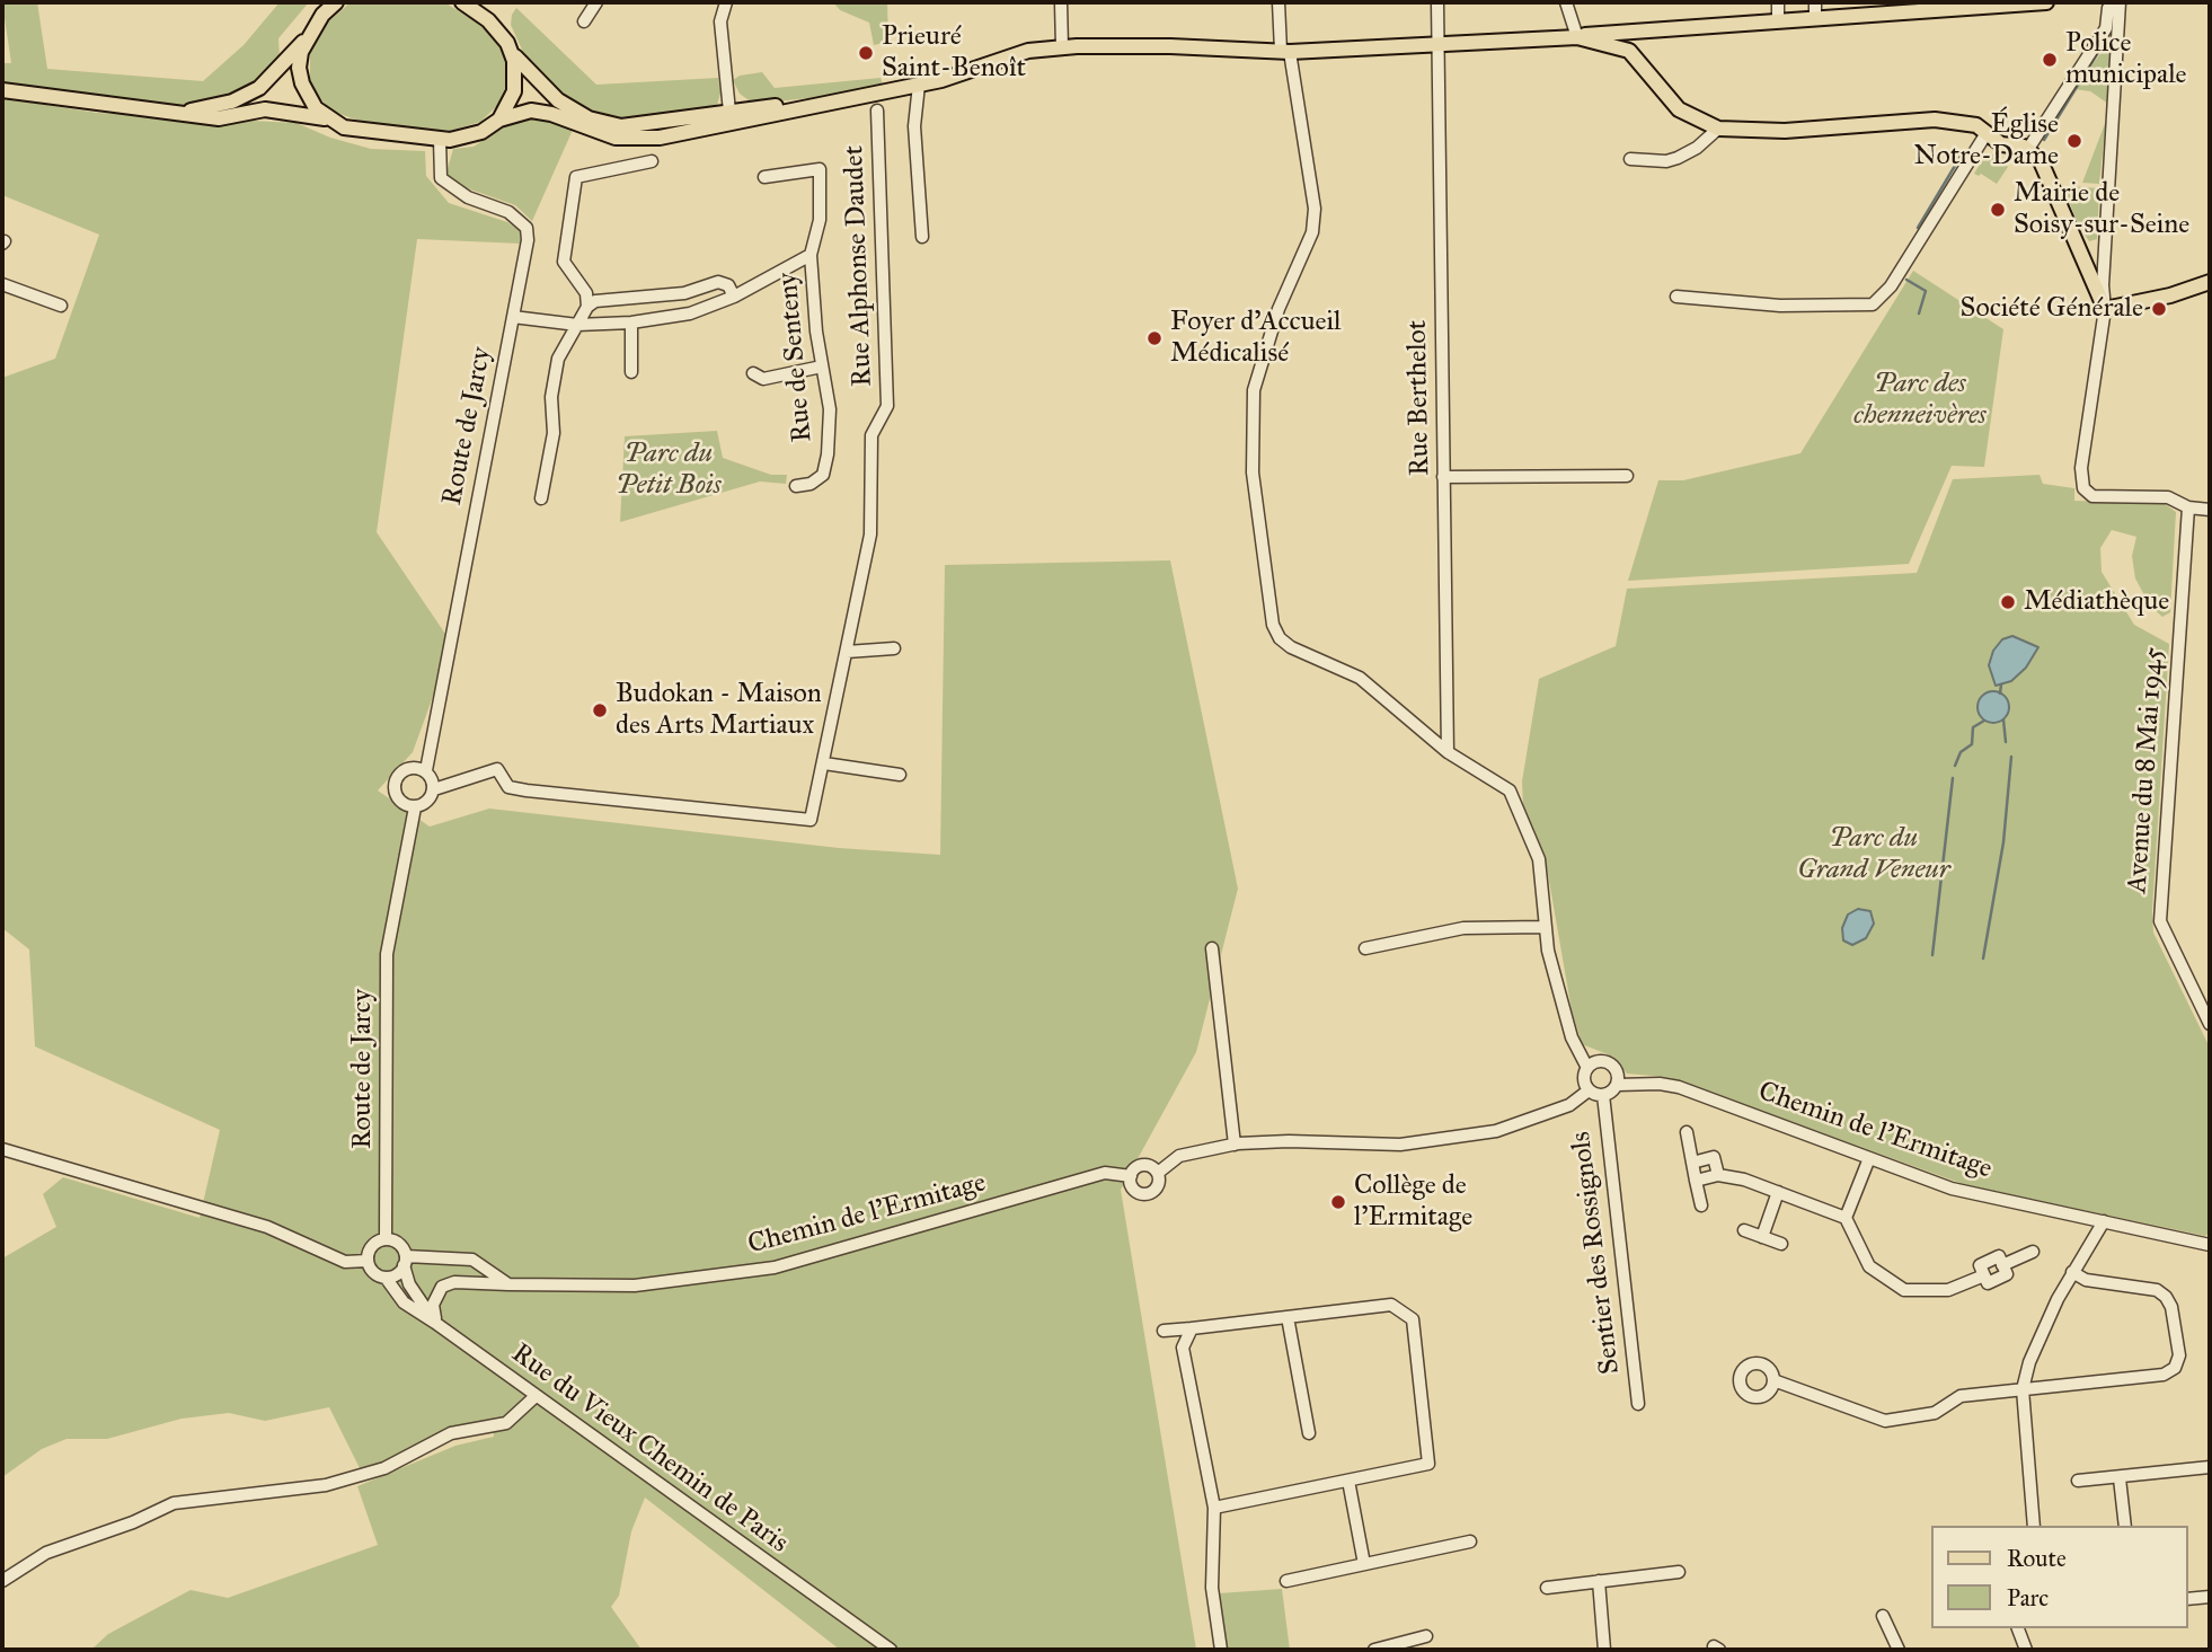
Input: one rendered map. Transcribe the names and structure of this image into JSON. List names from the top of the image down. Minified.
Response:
{"streets":{"street":["Rue Alphonse Daudet","Rue de Senteny","Rue Berthelot","Route de Jarcy","Avenue du 8 Mai 1945","Chemin de l'Ermitage","Sentier des Rossignols","Rue du Vieux Chemin de Paris"]},"crossings":[["Rue Alphonse Daudet","Route de Jarcy"],["Route de Jarcy","Rue du Vieux Chemin de Paris"],["Chemin de l'Ermitage","Sentier des Rossignols"],["Chemin de l'Ermitage","Rue du Vieux Chemin de Paris"]],"parks":["Parc des chenneivères","Parc du Petit Bois","Parc du Grand Veneur"],"places":["Prieuré Saint-Benoît","Police municipale","Église Notre-Dame","Mairie de Soisy-sur-Seine","Société Générale","Foyer d’Accueil Médicalisé","Médiathèque","Budokan - Maison des Arts Martiaux","Collège de l'Ermitage"],"legend":["Route","Parc"]}
